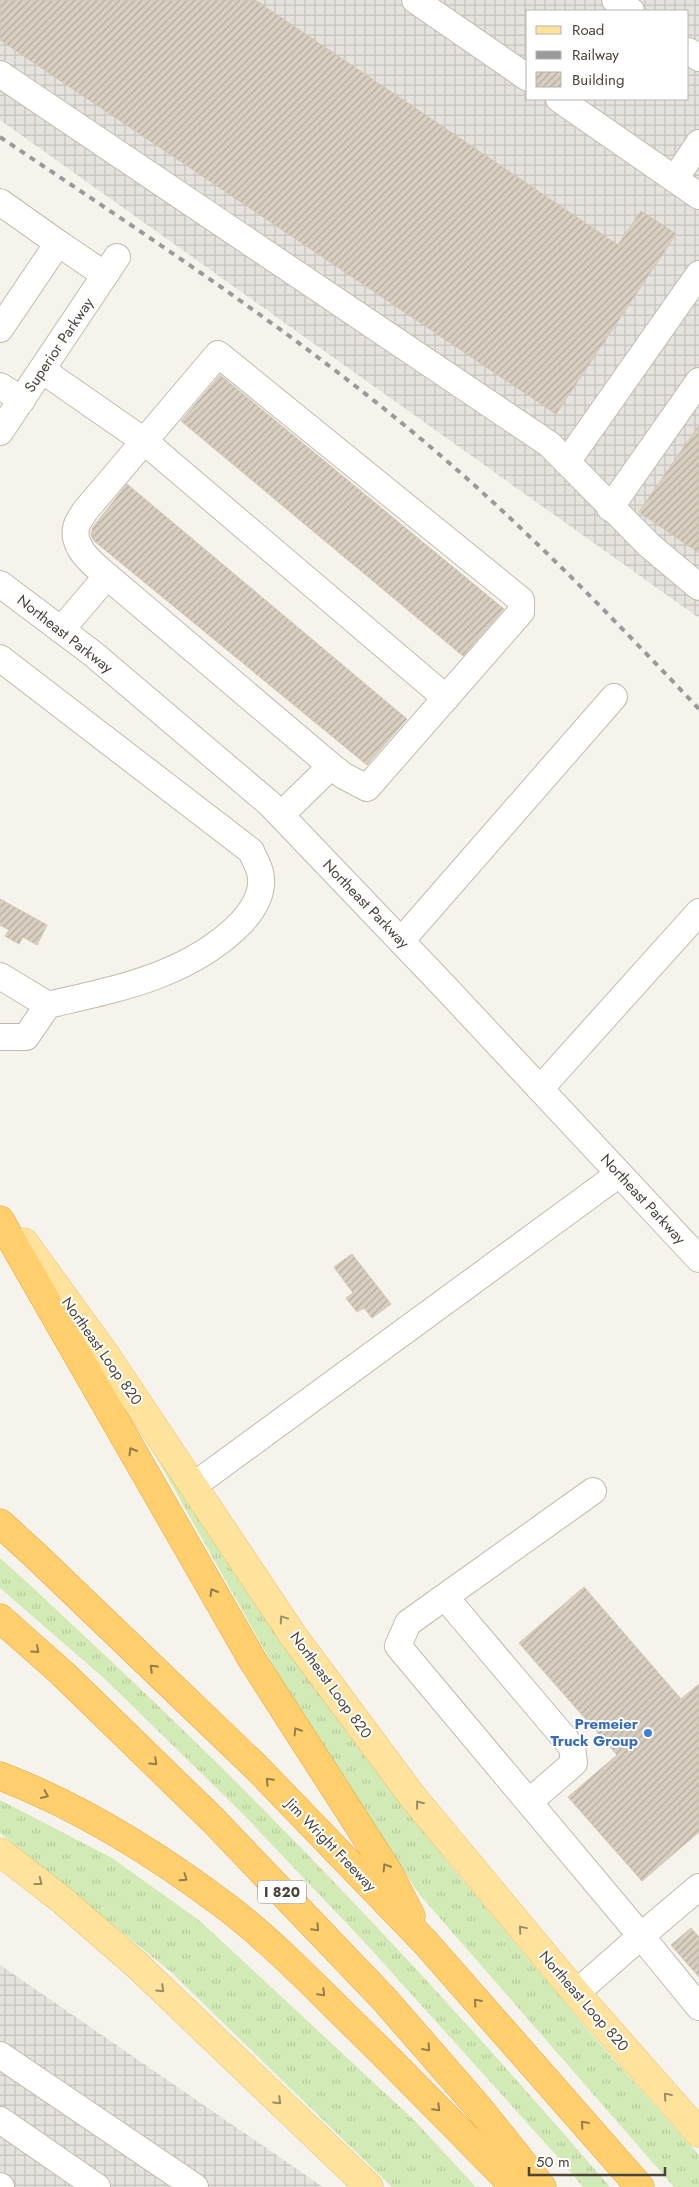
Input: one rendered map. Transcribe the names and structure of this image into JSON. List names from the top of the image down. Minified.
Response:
{"streets":{"highway":["Jim Wright Freeway","I 820"],"main road":["Northeast Loop 820"],"street":["Superior Parkway","Northeast Parkway"]},"one_way":["Northeast Loop 820"],"places":["Premeier Truck Group"],"legend":["Road","Railway","Building"],"scale_bar":"50 m"}
